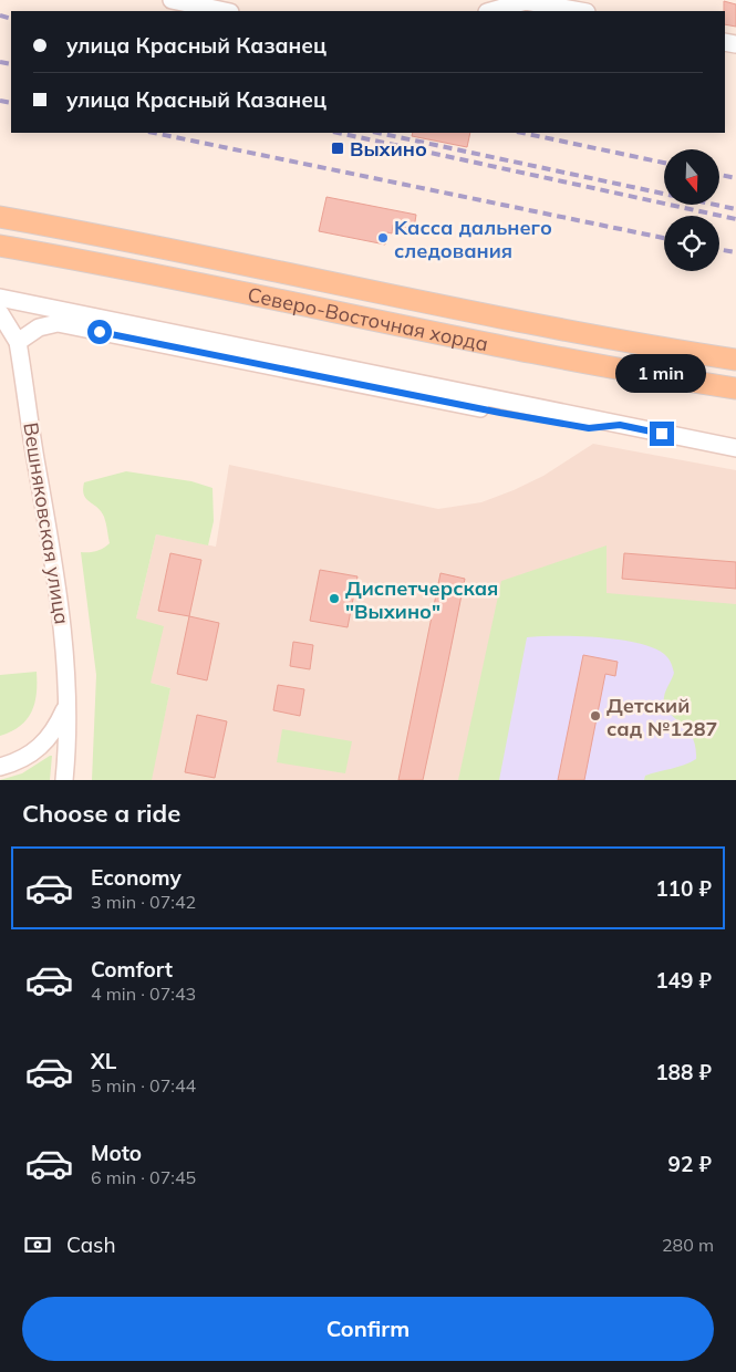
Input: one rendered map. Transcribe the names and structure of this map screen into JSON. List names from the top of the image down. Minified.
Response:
{"streets":{"main road":["Северо-Восточная хорда"],"street":["Вешняковская улица"]},"places":{"transit":["Выхино"],"other":["Kасса дальнего следования","Диспетчерская \"Выхино\"","Детский сад №1287"]},"north":"bottom","page":{"banner":["улица Красный Казанец","улица Красный Казанец"],"bubble":"1 min","heading":"Choose a ride","list":[{"name":"Economy","note":"3 min · 07:42","value":"110 ₽"},{"name":"Comfort","note":"4 min · 07:43","value":"149 ₽"},{"name":"XL","note":"5 min · 07:44","value":"188 ₽"},{"name":"Moto","note":"6 min · 07:45","value":"92 ₽"}],"pay":["Cash","280 m"],"buttons":"Confirm"}}
